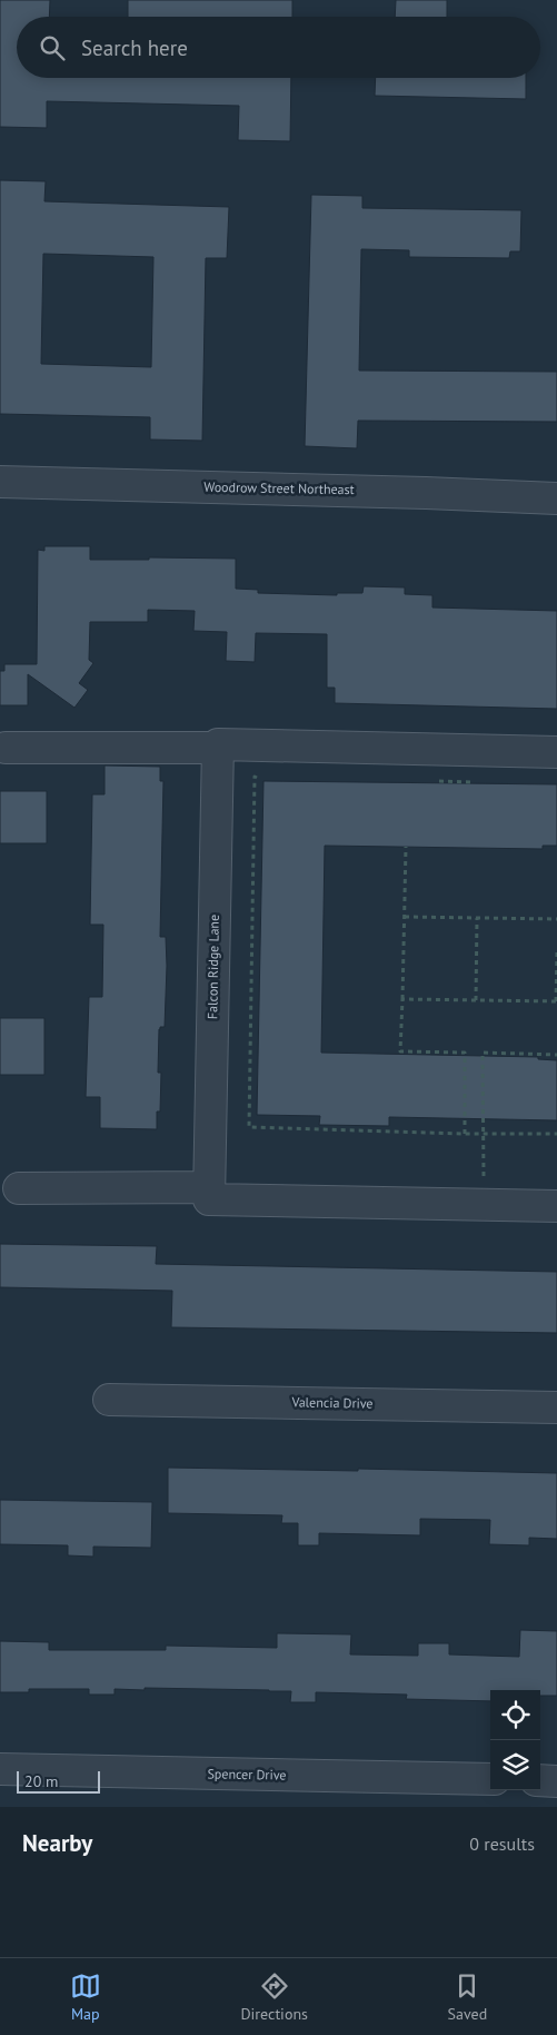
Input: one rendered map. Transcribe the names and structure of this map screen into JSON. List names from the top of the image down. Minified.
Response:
{"streets":{"street":["Woodrow Street Northeast","Falcon Ridge Lane","Valencia Drive","Spencer Drive"]},"scale_bar":"20 m","page":{"search":"Search here","scale":"20 m","heading":["Nearby","0 results"],"nav":["Map","Directions","Saved"]}}
